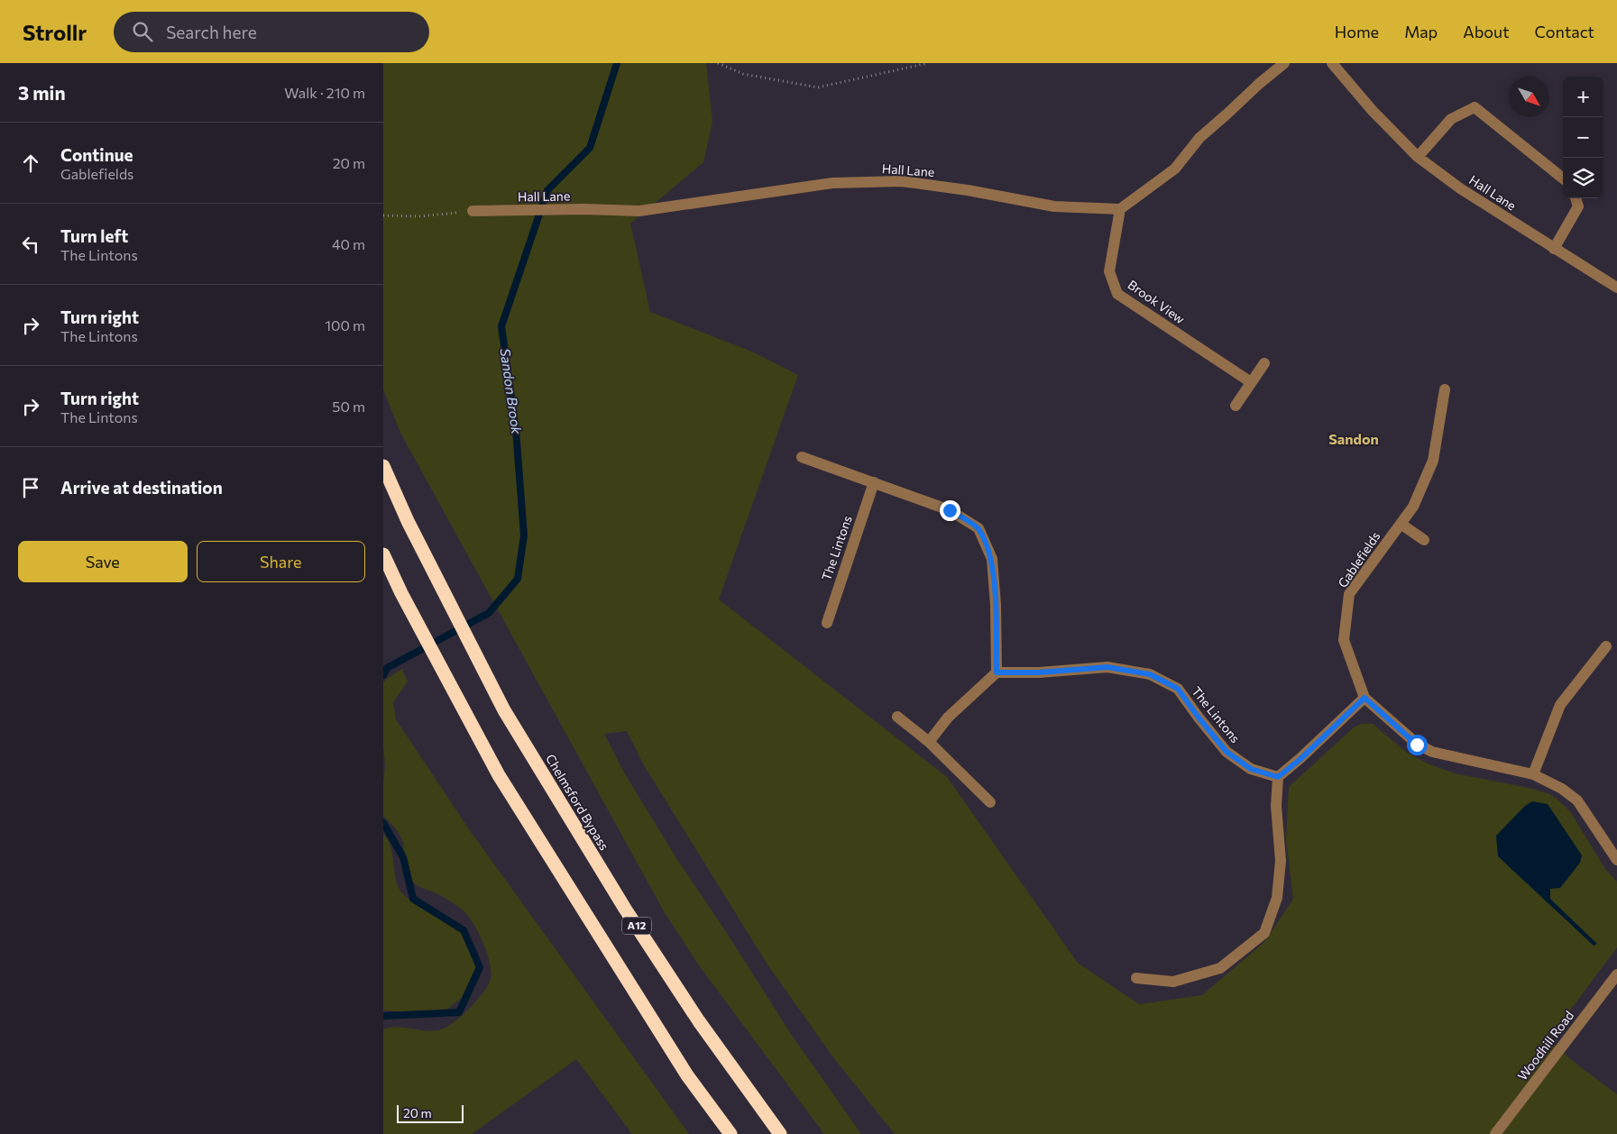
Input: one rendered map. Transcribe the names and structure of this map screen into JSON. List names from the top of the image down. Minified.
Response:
{"streets":{"highway":["Chelmsford Bypass","A12"],"street":["Hall Lane","Brook View","The Lintons","Gablefields","Woodhill Road"]},"crossings":[["Hall Lane","Brook View"]],"districts":["Sandon"],"water":["Sandon Brook"],"scale_bar":"20 m","north":"bottom right","page":{"header":"Strollr","search":"Search here","nav":["Home","Map","About","Contact"],"heading":["3 min","Walk · 210 m"],"map_buttons":["+","−"],"list":[["Continue","Gablefields","20 m"],["Turn left","The Lintons","40 m"],["Turn right","The Lintons","100 m"],["Turn right","The Lintons","50 m"],"Arrive at destination"],"buttons":["Save","Share"],"scale":"20 m"}}
